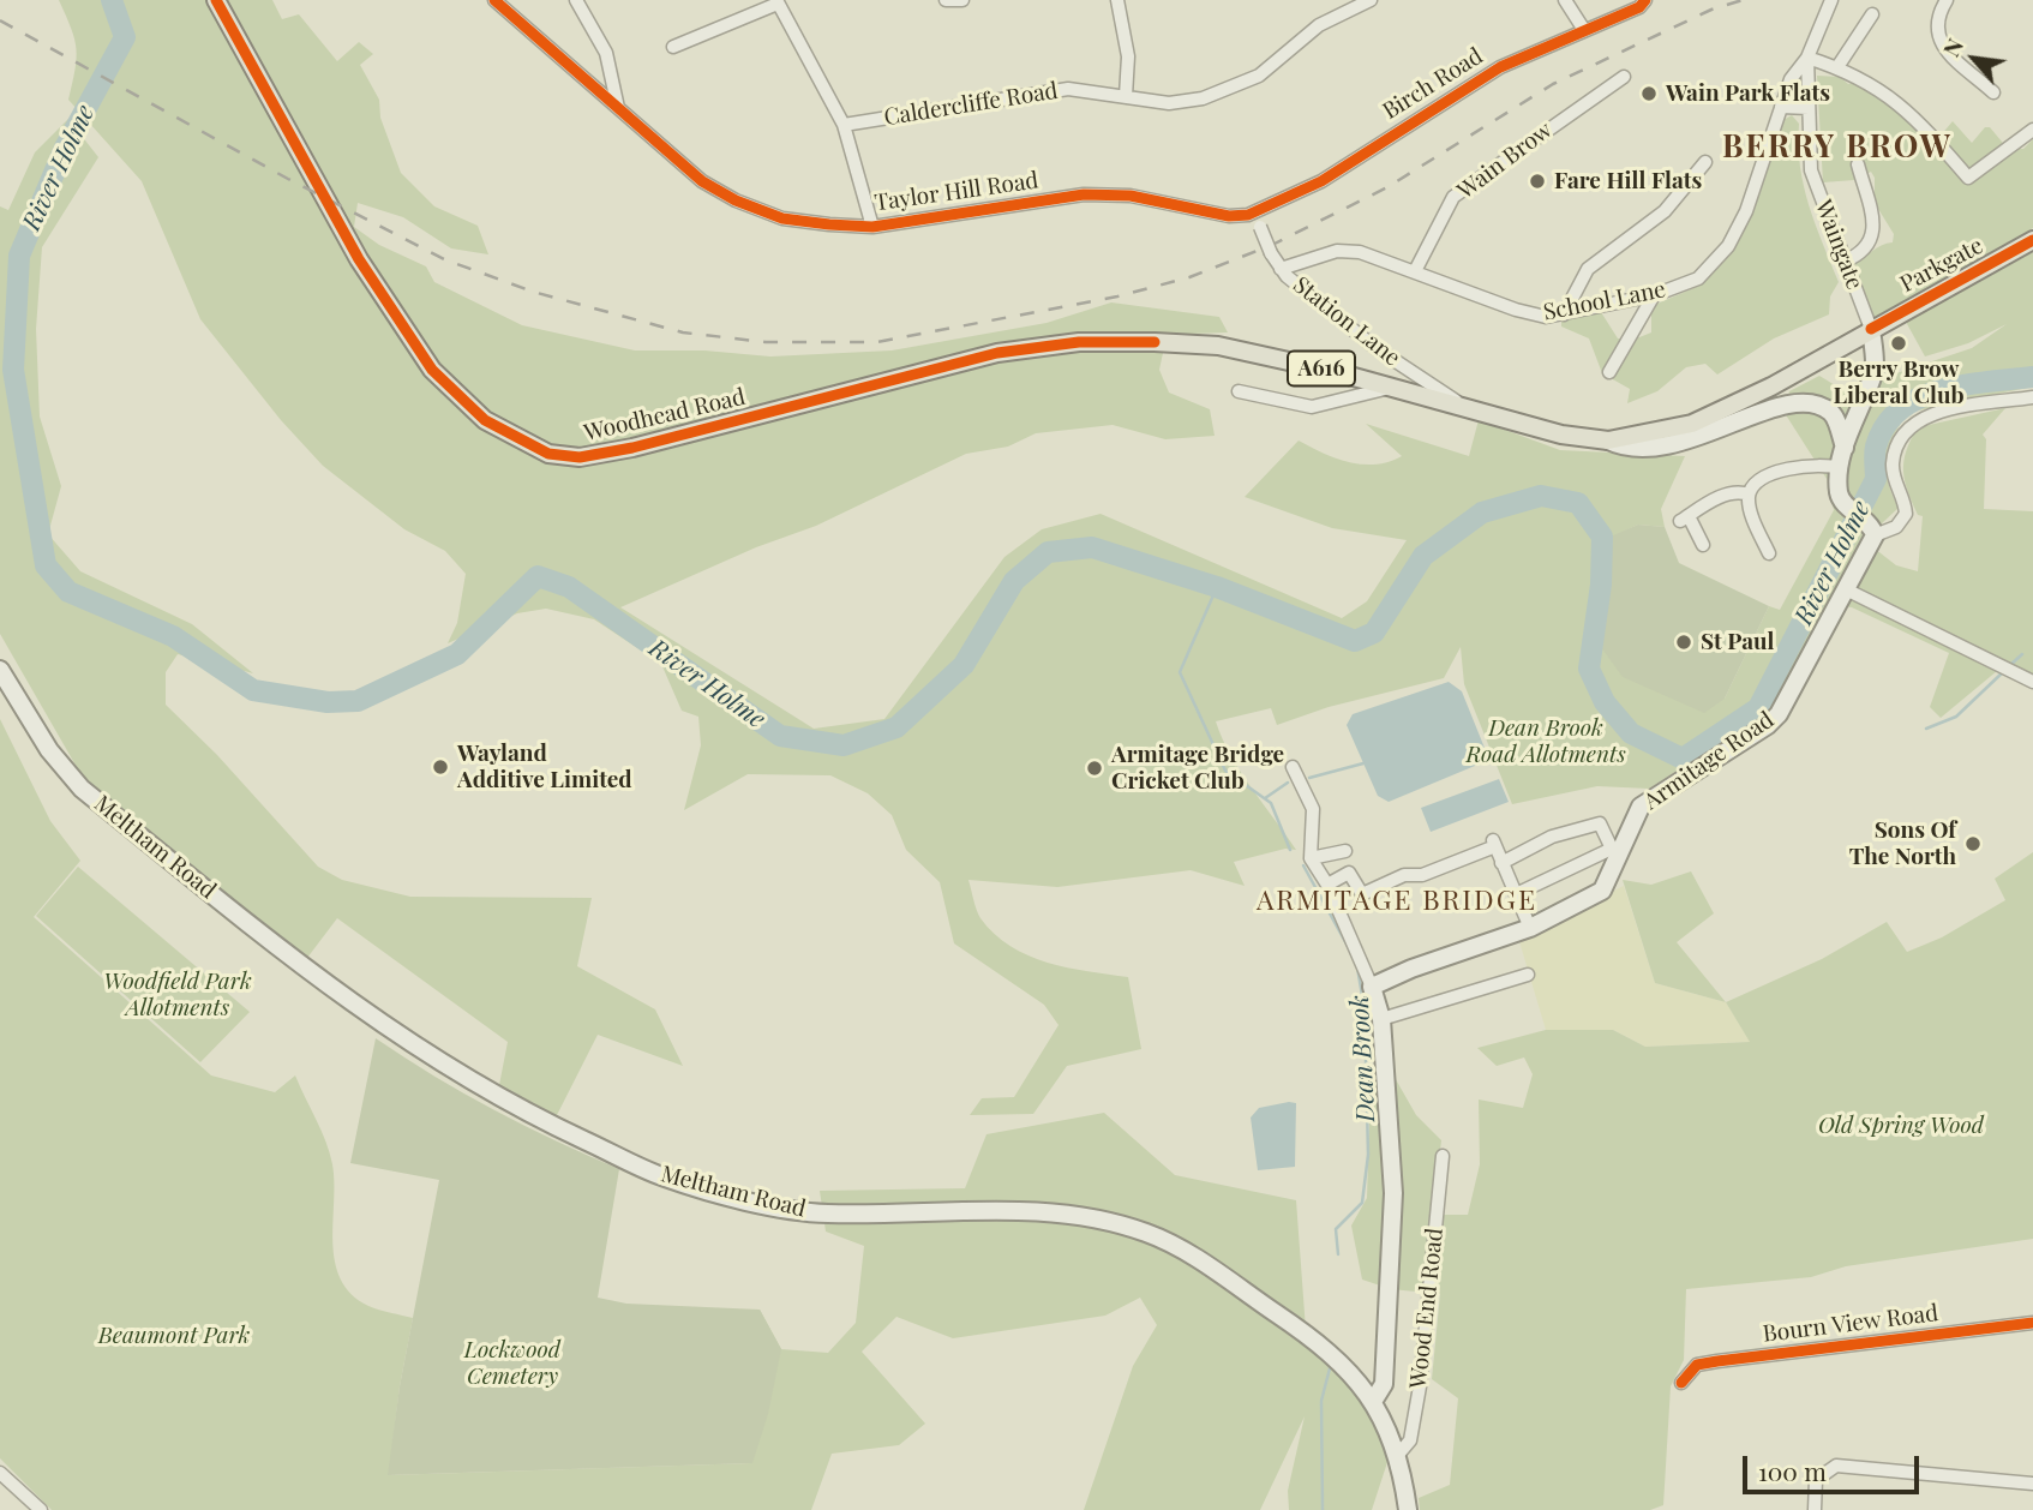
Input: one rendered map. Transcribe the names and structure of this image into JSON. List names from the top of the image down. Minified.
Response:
{"streets":{"main road":["Parkgate","A616","Woodhead Road","Armitage Road","Meltham Road"],"street":["Birch Road","Caldercliffe Road","Wain Brow","Taylor Hill Road","Waingate","School Lane","Station Lane","Wood End Road","Bourn View Road"]},"crossings":[["Birch Road","Taylor Hill Road"],["Birch Road","Station Lane"],["Wain Brow","School Lane"],["Taylor Hill Road","Station Lane"],["Waingate","Parkgate"],["Waingate","School Lane"],["Waingate","A616"],["Parkgate","A616"],["School Lane","Station Lane"],["Station Lane","A616"],["A616","Woodhead Road"],["Meltham Road","Wood End Road"]],"districts":["BERRY BROW","ARMITAGE BRIDGE"],"water":["River Holme","Dean Brook"],"parks":["Dean Brook Road Allotments","Woodfield Park Allotments","Old Spring Wood","Beaumont Park","Lockwood Cemetery"],"places":["Wain Park Flats","Fare Hill Flats","Berry Brow Liberal Club","St Paul","Wayland Additive Limited","Armitage Bridge Cricket Club","Sons Of The North"],"scale_bar":"100 m","north":"top left"}
